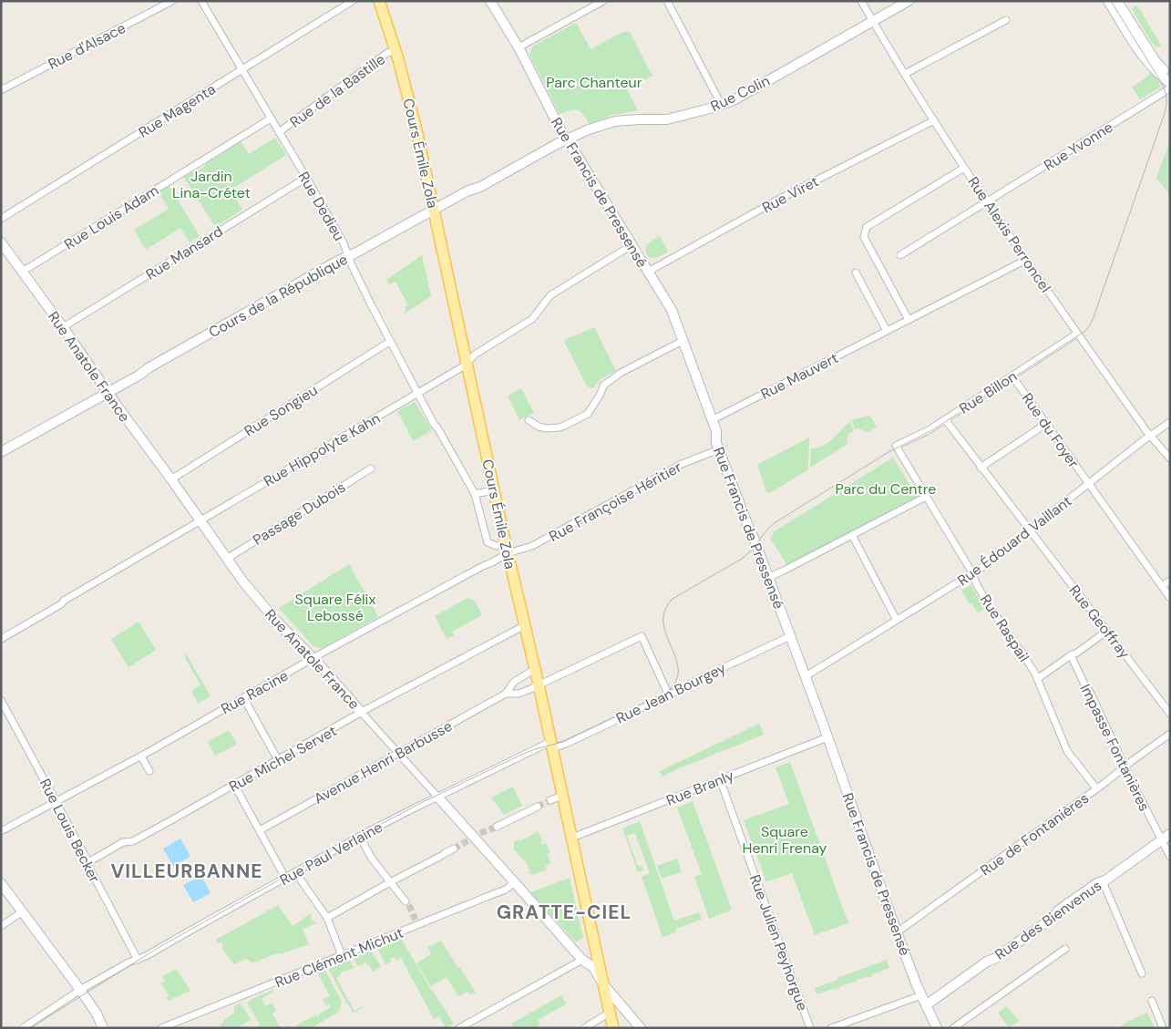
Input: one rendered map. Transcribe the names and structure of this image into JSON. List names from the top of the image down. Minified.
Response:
{"streets":{"main road":["Cours Émile Zola"],"street":["Rue d'Alsace","Rue de la Bastille","Rue Colin","Rue Magenta","Rue Yvonne","Rue Francis de Pressensé","Rue Viret","Rue Dedieu","Rue Louis Adam","Rue Alexis Perroncel","Rue Mansard","Cours de la République","Rue Anatole France","Rue Mauvert","Rue Billon","Rue Songieu","Rue du Foyer","Rue Hippolyte Kahn","Rue Françoise Héritier","Passage Dubois","Rue Édouard Vaillant","Rue Geoffray","Rue Raspail","Rue Racine","Rue Jean Bourgey","Impasse Fontanières","Rue Michel Servet","Avenue Henri Barbusse","Rue Branly","Rue Louis Becker","Rue de Fontanières","Rue Paul Verlaine","Rue des Bienvenus","Rue Julien Peyhorgue","Rue Clément Michut"]},"crossings":[["Rue de la Bastille","Cours Émile Zola"],["Rue de la Bastille","Rue Dedieu"],["Rue Colin","Rue Francis de Pressensé"],["Rue Colin","Rue Alexis Perroncel"],["Rue Colin","Cours de la République"],["Rue Magenta","Rue Dedieu"],["Rue Yvonne","Rue Alexis Perroncel"],["Cours Émile Zola","Cours de la République"],["Cours Émile Zola","Rue Anatole France"],["Cours Émile Zola","Rue Hippolyte Kahn"],["Cours Émile Zola","Rue Françoise Héritier"],["Cours Émile Zola","Rue Racine"],["Cours Émile Zola","Rue Jean Bourgey"],["Cours Émile Zola","Rue Michel Servet"],["Cours Émile Zola","Avenue Henri Barbusse"],["Cours Émile Zola","Rue Branly"],["Cours Émile Zola","Rue Paul Verlaine"],["Rue Francis de Pressensé","Rue Viret"],["Rue Francis de Pressensé","Cours de la République"],["Rue Francis de Pressensé","Rue Mauvert"],["Rue Francis de Pressensé","Rue Hippolyte Kahn"],["Rue Francis de Pressensé","Rue Françoise Héritier"],["Rue Francis de Pressensé","Rue Édouard Vaillant"],["Rue Francis de Pressensé","Rue Jean Bourgey"],["Rue Francis de Pressensé","Rue Branly"],["Rue Francis de Pressensé","Rue de Fontanières"],["Rue Francis de Pressensé","Rue des Bienvenus"],["Rue Viret","Rue Alexis Perroncel"],["Rue Dedieu","Rue Louis Adam"],["Rue Dedieu","Rue Mansard"],["Rue Dedieu","Cours de la République"],["Rue Dedieu","Rue Songieu"],["Rue Dedieu","Rue Hippolyte Kahn"],["Rue Louis Adam","Rue Anatole France"],["Rue Alexis Perroncel","Rue Mauvert"],["Rue Alexis Perroncel","Rue Billon"],["Rue Alexis Perroncel","Rue Édouard Vaillant"],["Rue Mansard","Rue Anatole France"],["Cours de la République","Rue Anatole France"],["Rue Anatole France","Rue Songieu"],["Rue Anatole France","Rue Hippolyte Kahn"],["Rue Anatole France","Passage Dubois"],["Rue Anatole France","Rue Racine"],["Rue Anatole France","Rue Michel Servet"],["Rue Anatole France","Avenue Henri Barbusse"],["Rue Anatole France","Rue Paul Verlaine"],["Rue Anatole France","Rue Clément Michut"],["Rue Billon","Rue du Foyer"],["Rue Billon","Rue Geoffray"],["Rue Billon","Rue Raspail"],["Rue du Foyer","Rue Édouard Vaillant"],["Rue Françoise Héritier","Rue Racine"],["Rue Édouard Vaillant","Rue Geoffray"],["Rue Édouard Vaillant","Rue Raspail"],["Rue Raspail","Rue de Fontanières"],["Rue Racine","Rue Louis Becker"],["Rue Jean Bourgey","Avenue Henri Barbusse"],["Rue Jean Bourgey","Rue Paul Verlaine"],["Impasse Fontanières","Rue de Fontanières"],["Impasse Fontanières","Rue des Bienvenus"],["Rue Michel Servet","Rue Louis Becker"],["Rue Branly","Rue Julien Peyhorgue"],["Rue Louis Becker","Rue Paul Verlaine"]],"districts":["VILLEURBANNE","GRATTE-CIEL"],"parks":["Parc Chanteur","Jardin Lina-Crétet","Parc du Centre","Square Félix Lebossé","Square Henri Frenay"]}
